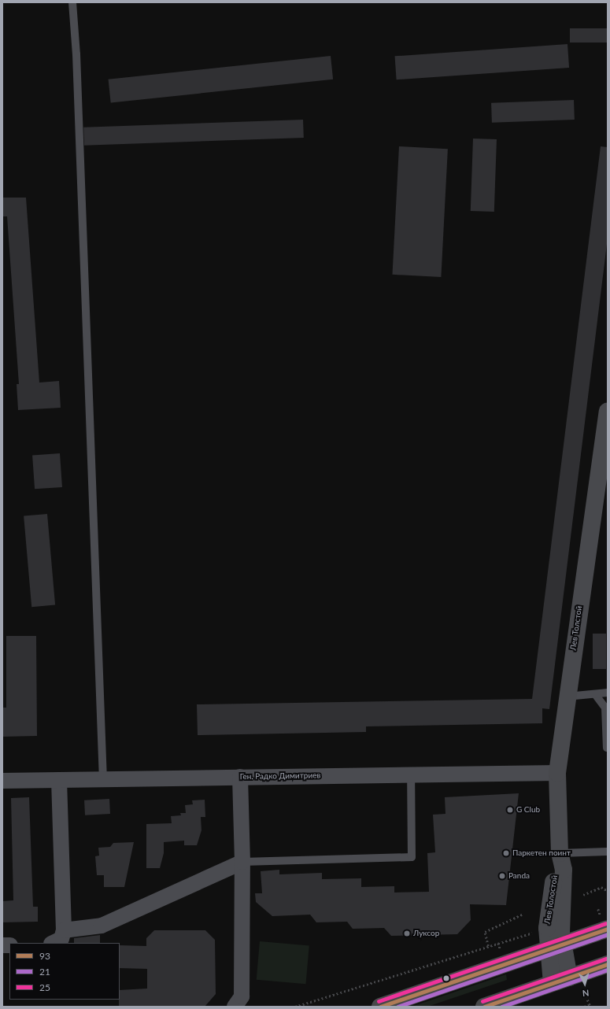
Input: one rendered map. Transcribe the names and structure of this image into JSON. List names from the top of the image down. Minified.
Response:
{"streets":{"street":["Лев Толстой","Ген. Радко Димитриев","Лев Толостой"]},"crossings":[["Лев Толстой","Ген. Радко Димитриев"],["Лев Толстой","Лев Толостой"]],"places":["G Club","Паркетен поинт","Panda","Луксор"],"lines":["transit line 25","transit line 93","transit line 21"],"legend":["93","21","25"],"north":"bottom"}
